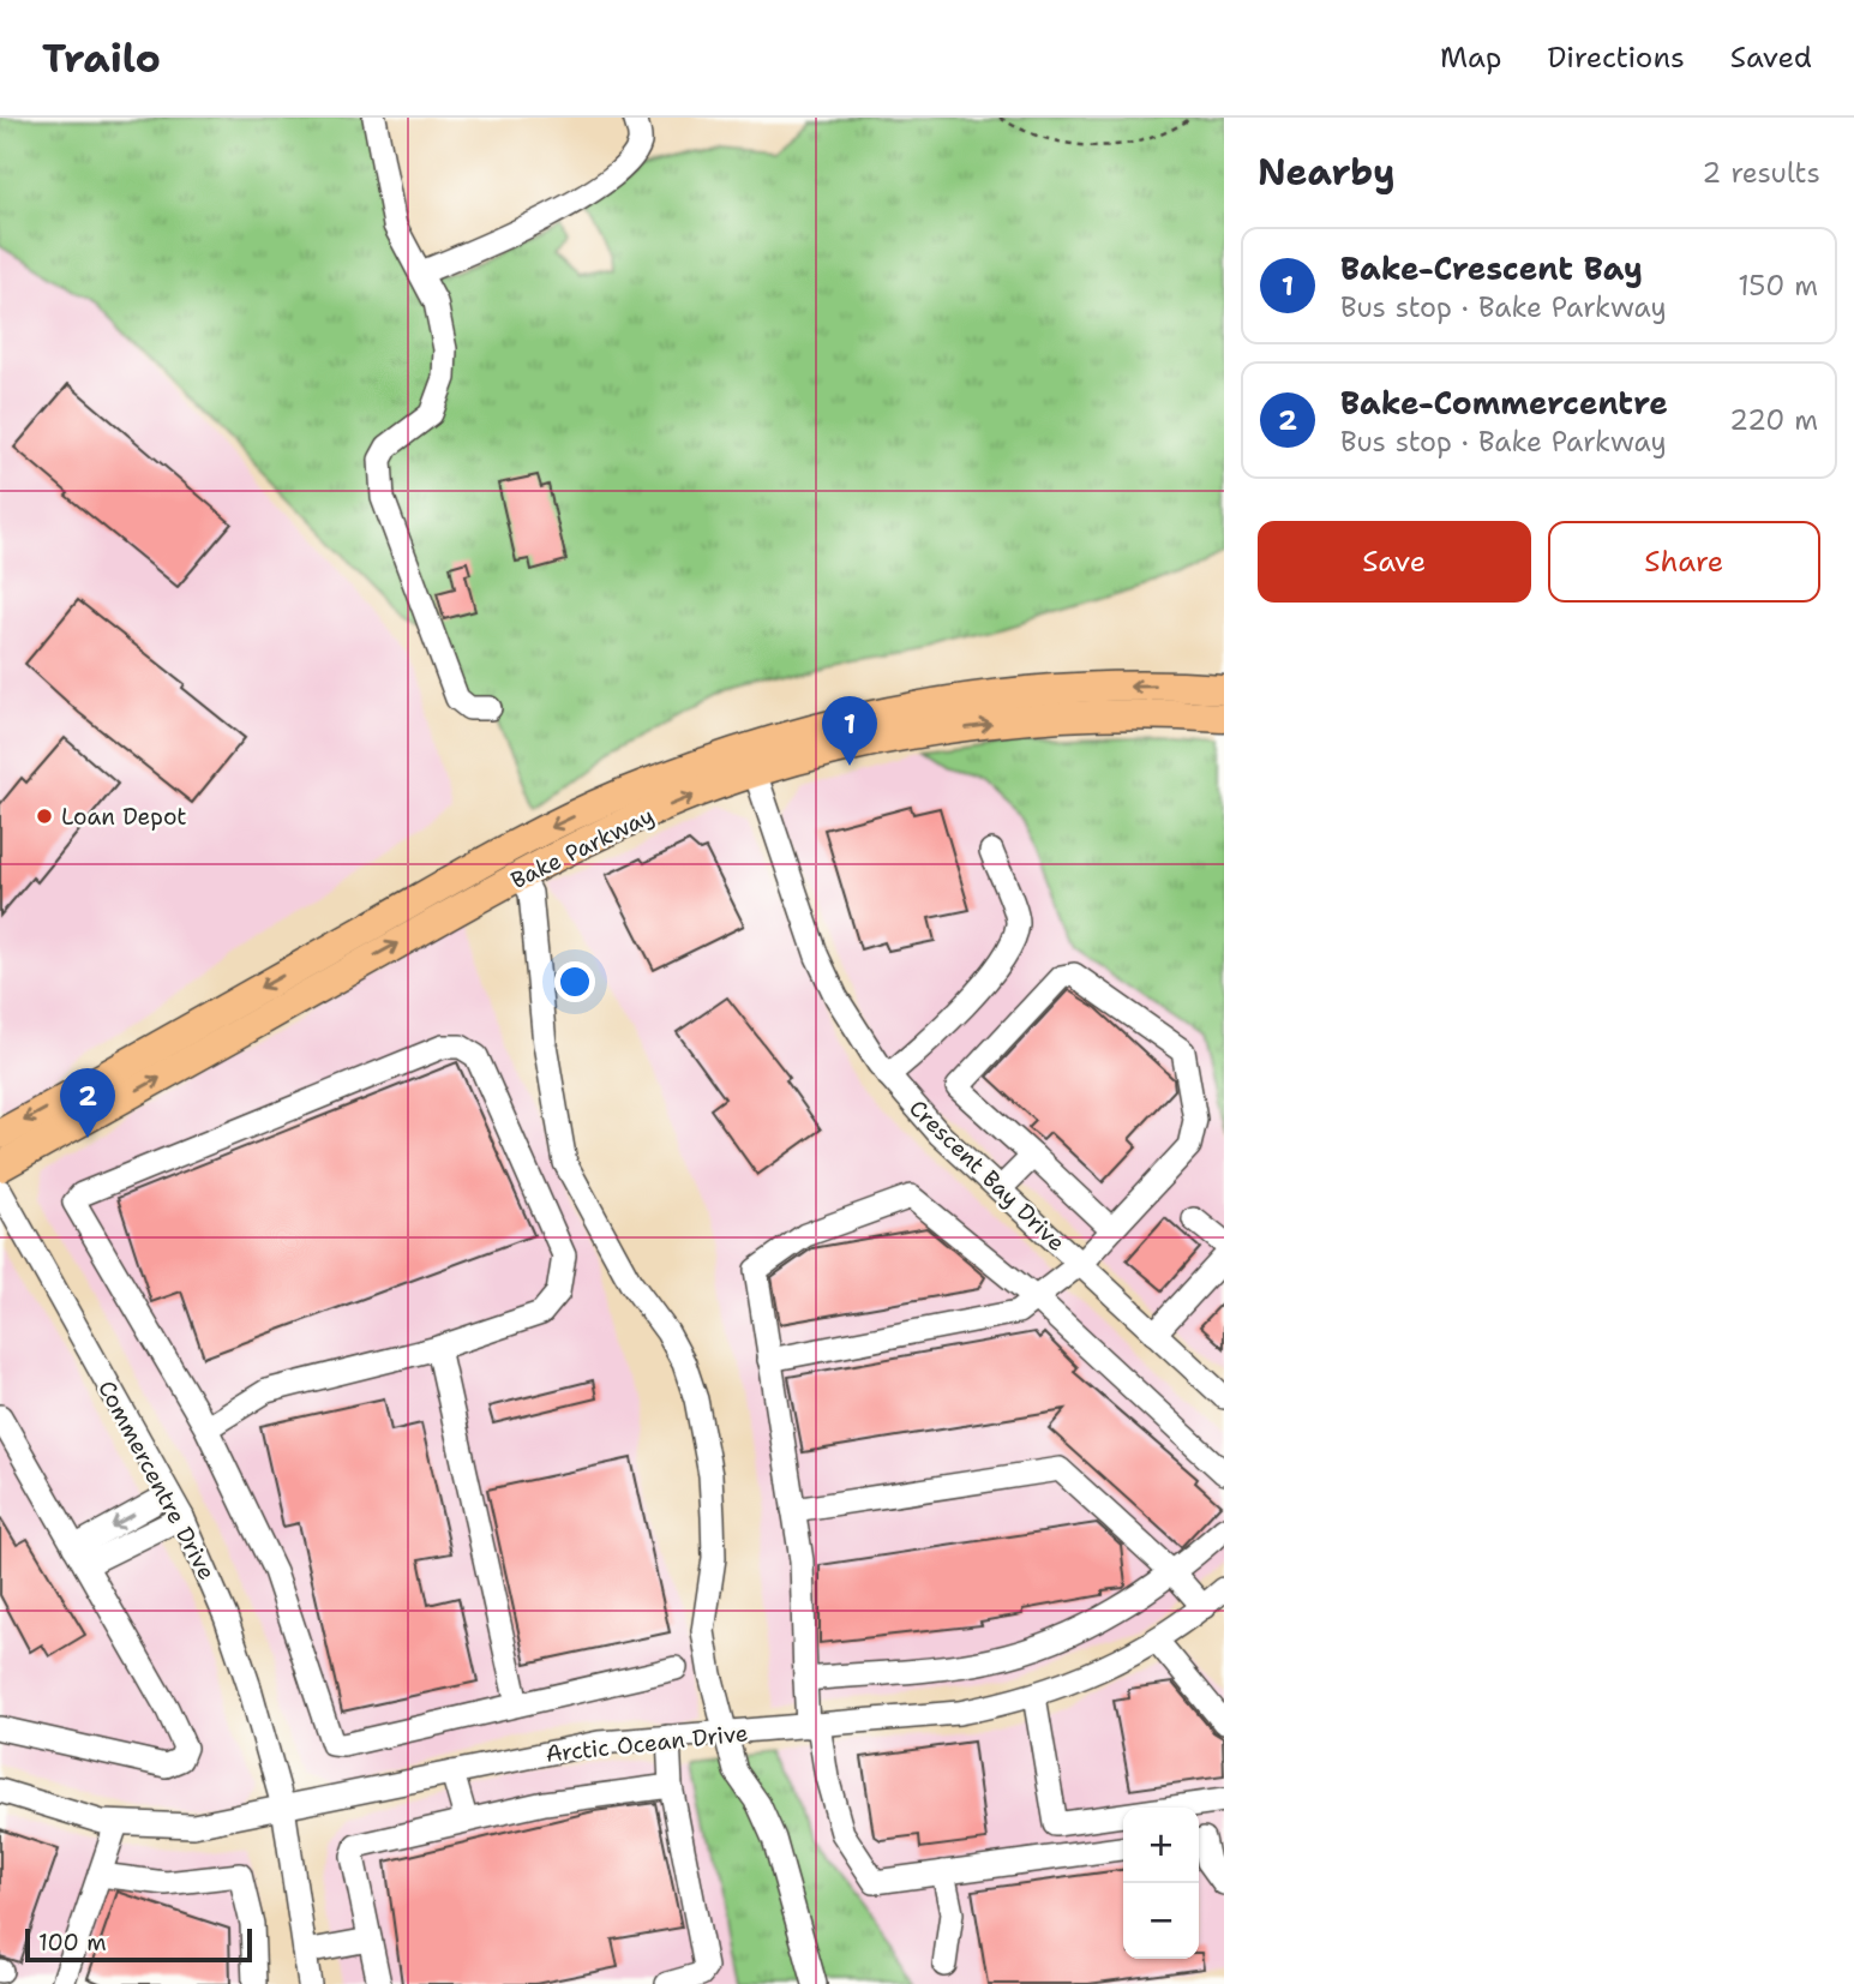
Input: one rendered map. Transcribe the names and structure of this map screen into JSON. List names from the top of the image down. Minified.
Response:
{"streets":{"main road":["Bake Parkway"],"street":["Crescent Bay Drive","Commercentre Drive","Arctic Ocean Drive"]},"crossings":[["Bake Parkway","Crescent Bay Drive"],["Commercentre Drive","Arctic Ocean Drive"]],"places":["Loan Depot"],"scale_bar":"100 m","page":{"header":"Trailo","nav":["Map","Directions","Saved"],"heading":["Nearby","2 results"],"list":[{"mark":"1","name":"Bake-Crescent Bay","note":"Bus stop · Bake Parkway","value":"150 m"},{"mark":"2","name":"Bake-Commercentre","note":"Bus stop · Bake Parkway","value":"220 m"}],"buttons":["Save","Share"],"pins":["1","2"],"map_buttons":["+","−"],"scale":"100 m"}}
